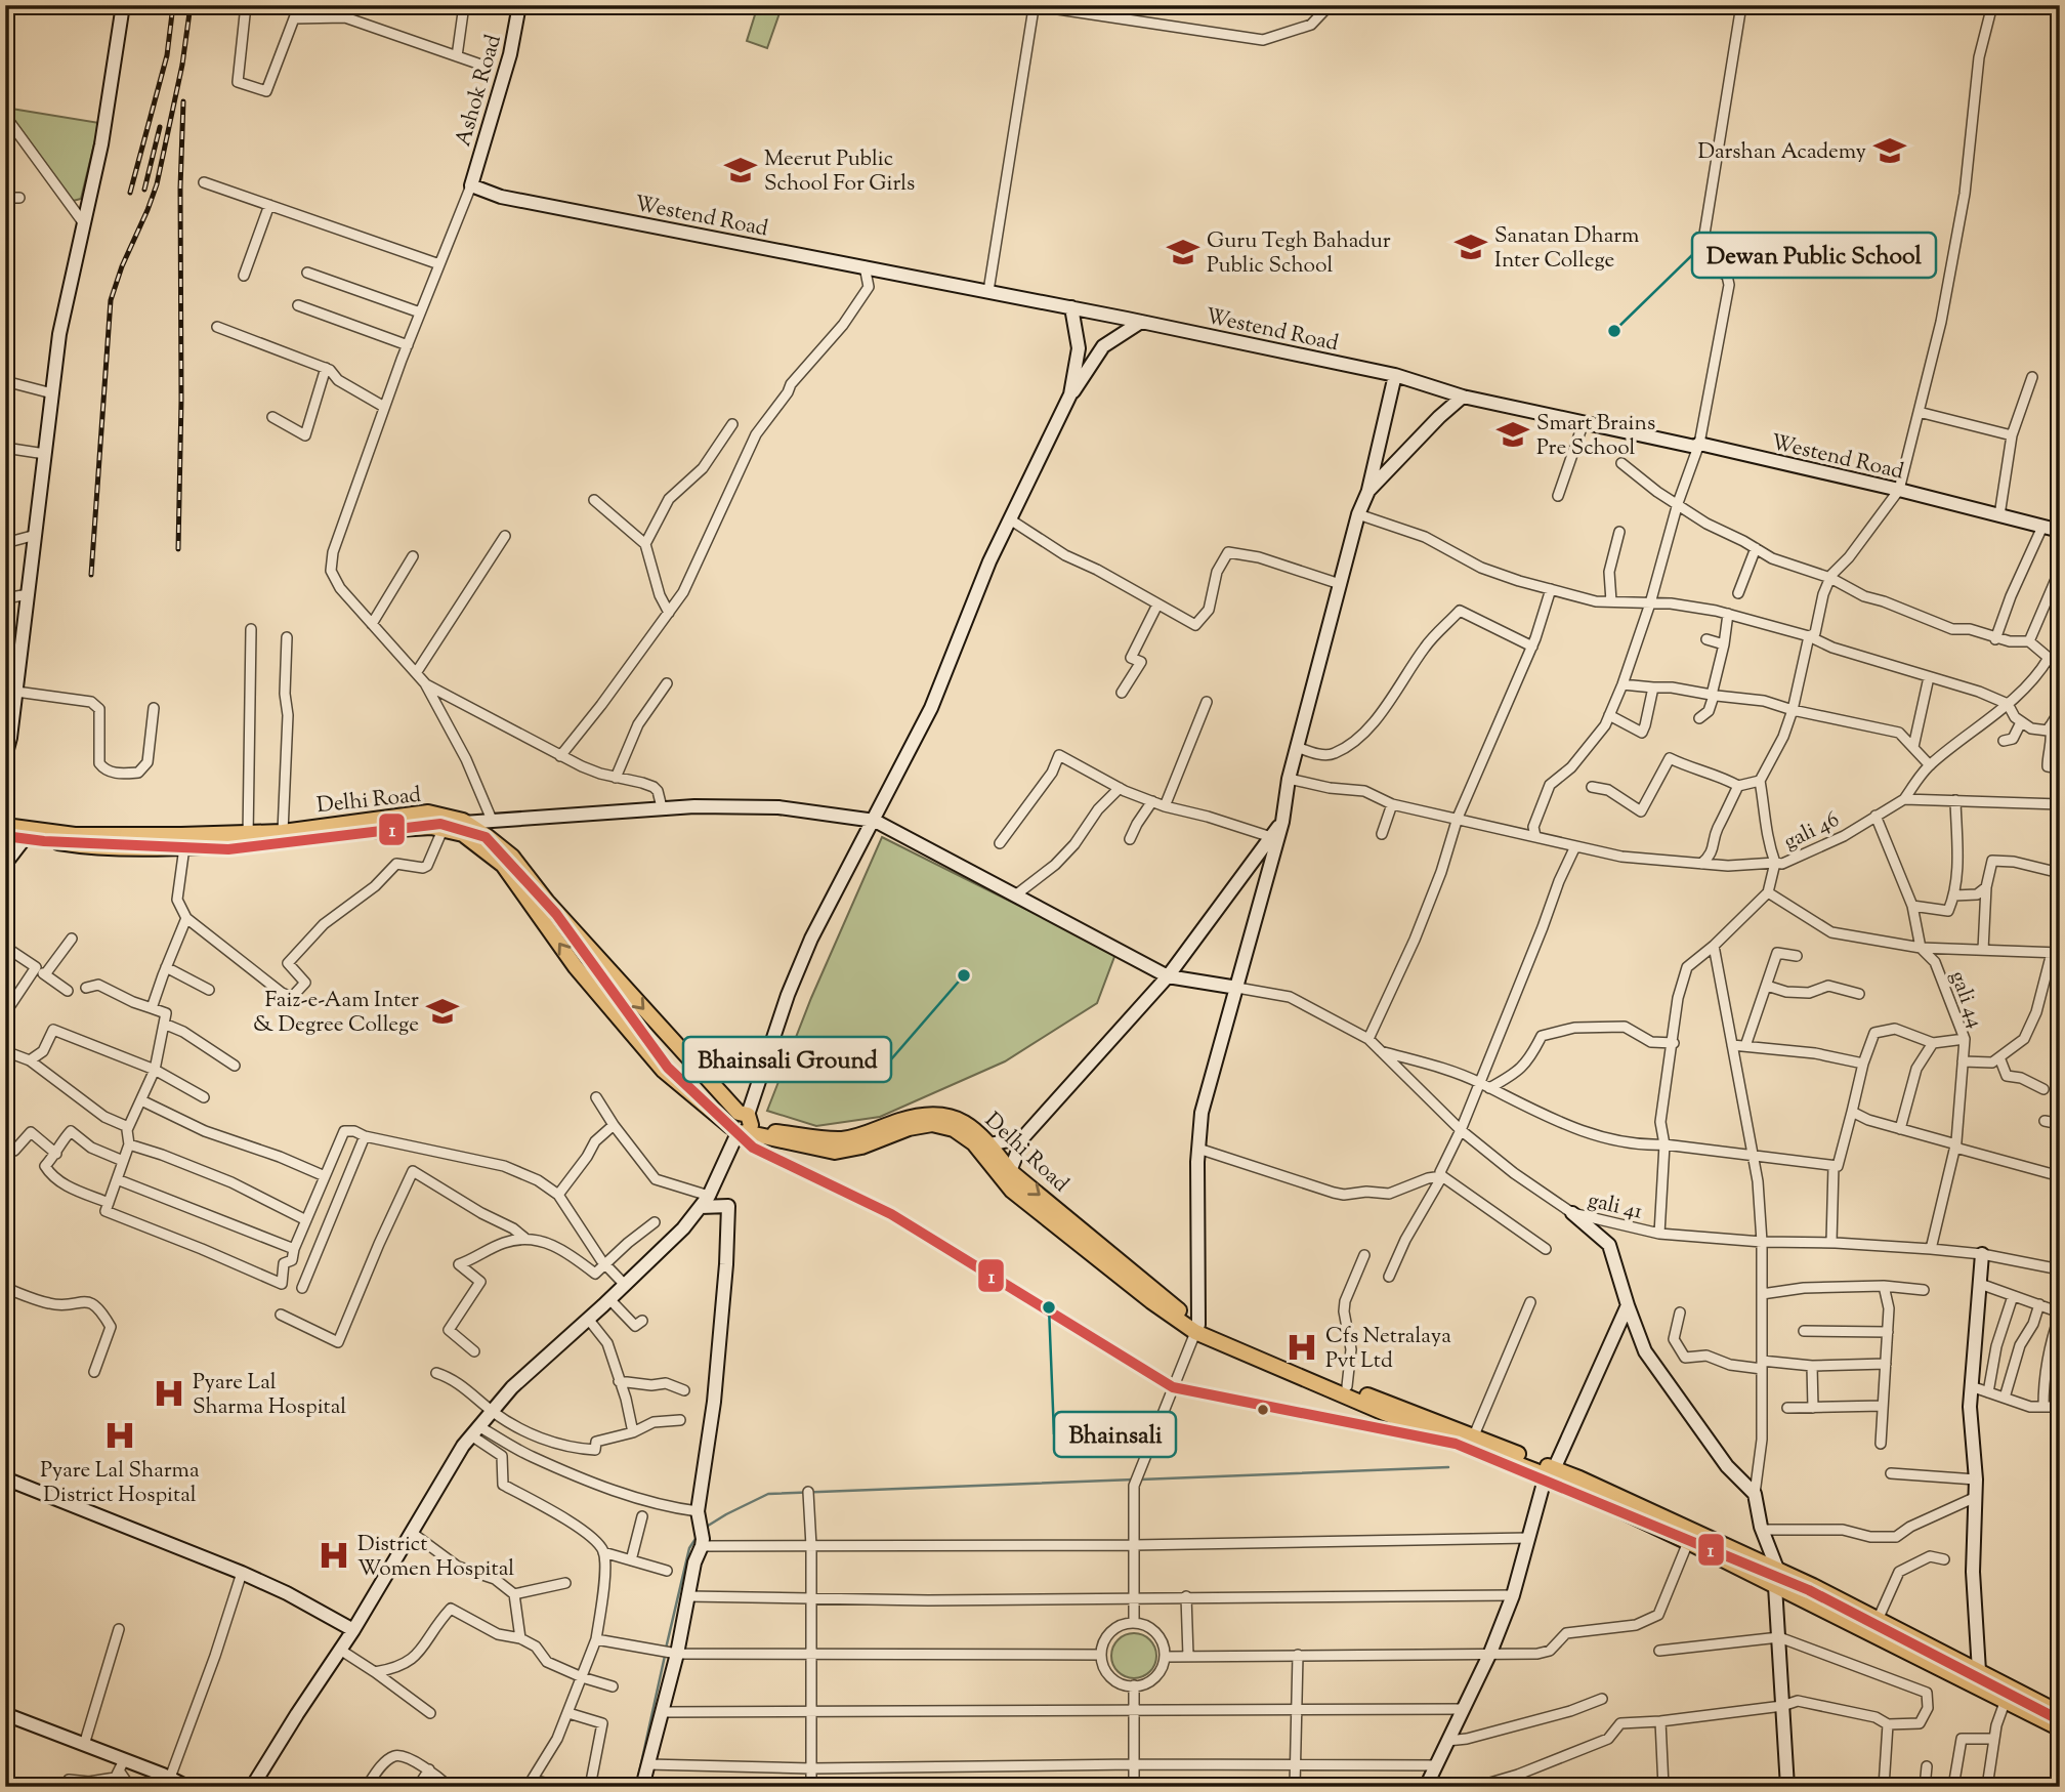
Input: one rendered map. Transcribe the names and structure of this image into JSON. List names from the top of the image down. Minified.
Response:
{"streets":{"main road":["Delhi Road"],"street":["Ashok Road","Westend Road","gali 46","gali 44","gali 41"]},"crossings":[["Ashok Road","Westend Road"],["gali 46","gali 44"],["gali 44","gali 41"]],"places":{"school or university":["Darshan Academy","Meerut Public School For Girls","Sanatan Dharm Inter College","Guru Tegh Bahadur Public School","Smart Brains Pre School","Faiz-e-Aam Inter & Degree College"],"other":["Dewan Public School","Bhainsali Ground","Bhainsali"],"hospital":["Cfs Netralaya Pvt Ltd","Pyare Lal Sharma Hospital","Pyare Lal Sharma District Hospital","District Women Hospital"]},"lines":["transit line 1"]}
